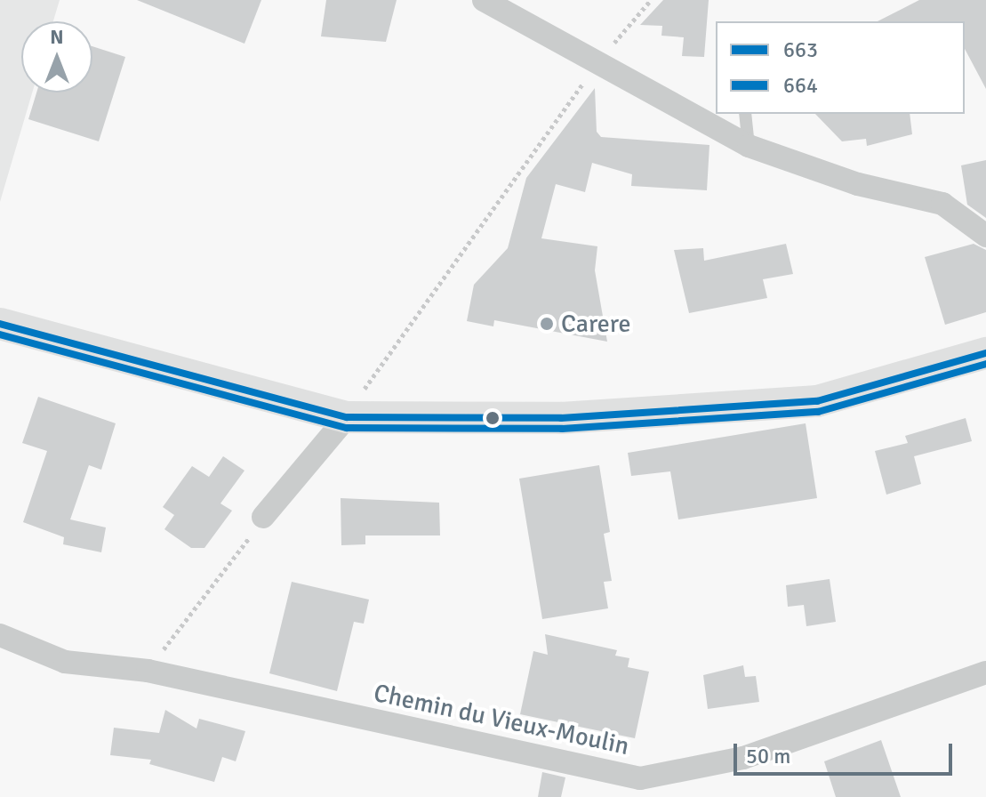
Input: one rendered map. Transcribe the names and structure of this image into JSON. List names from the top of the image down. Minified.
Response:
{"streets":{"street":["Chemin du Vieux-Moulin"]},"places":["Carere"],"lines":["transit line 663","transit line 664"],"legend":["663","664"],"scale_bar":"50 m","north":"top"}
